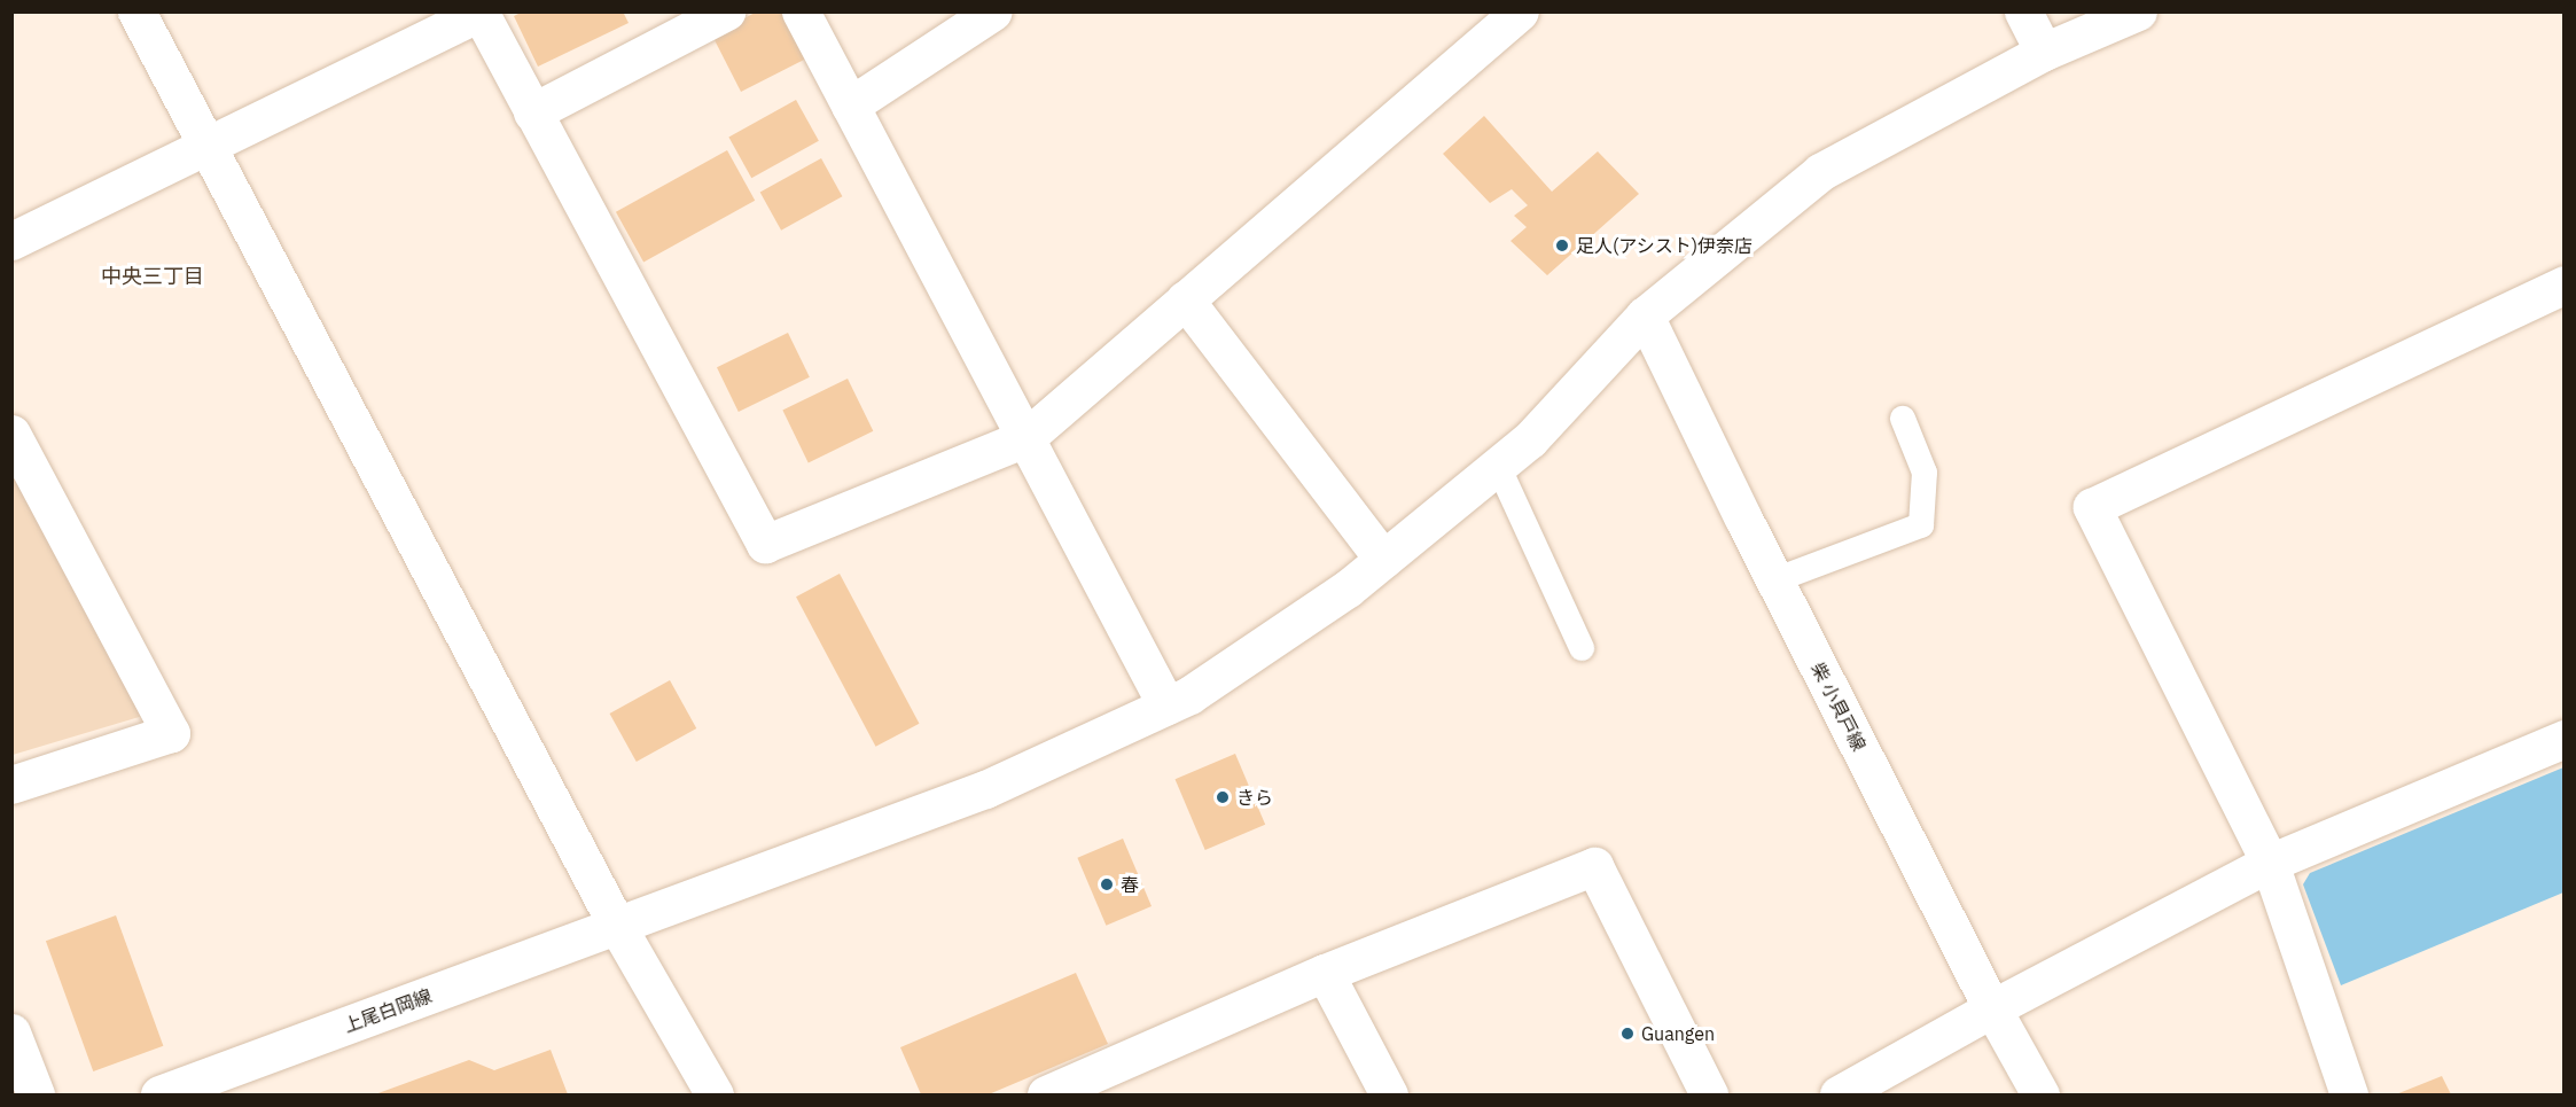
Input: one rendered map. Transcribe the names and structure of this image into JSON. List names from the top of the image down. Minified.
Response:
{"streets":{"street":["柴 小貝戸線","上尾白岡線"]},"crossings":[["柴 小貝戸線","上尾白岡線"]],"districts":["中央三丁目"],"places":["足人(アシスト)伊奈店","きら","春","Guangen"]}
